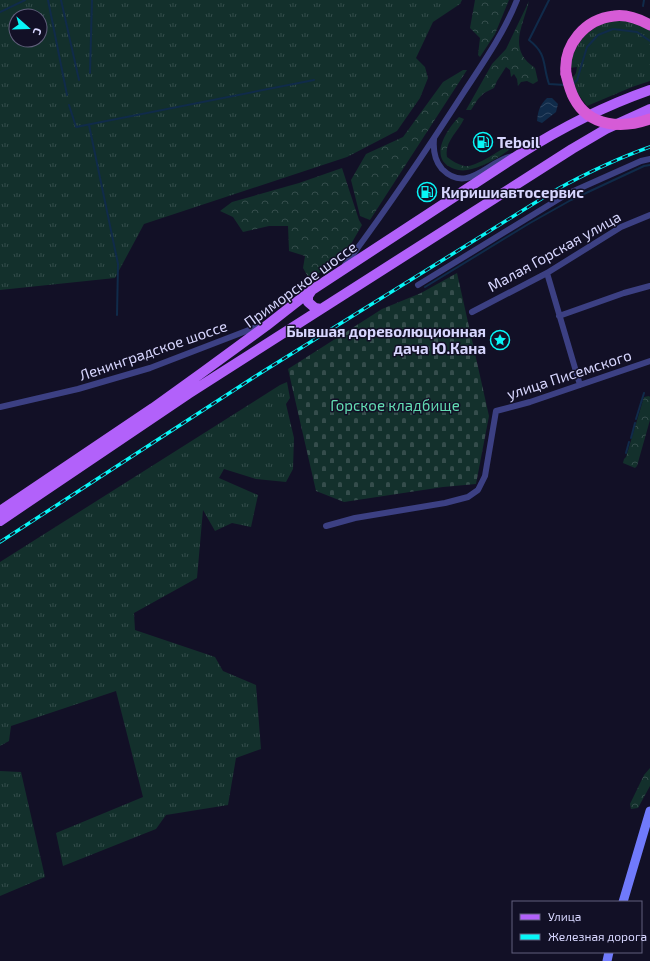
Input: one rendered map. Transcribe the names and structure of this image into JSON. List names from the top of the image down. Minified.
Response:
{"streets":{"main road":["Приморское шоссе"],"street":["Малая Горская улица","Ленинградское шоссе","улица Писемского"]},"crossings":[["Приморское шоссе","Ленинградское шоссе"]],"parks":["Горское кладбище"],"places":{"fuel station":["Teboil","Киришиавтосервис"],"place":["Бывшая дореволюционная дача Ю.Кана"]},"legend":["Улица","Железная дорога"],"north":"right"}
